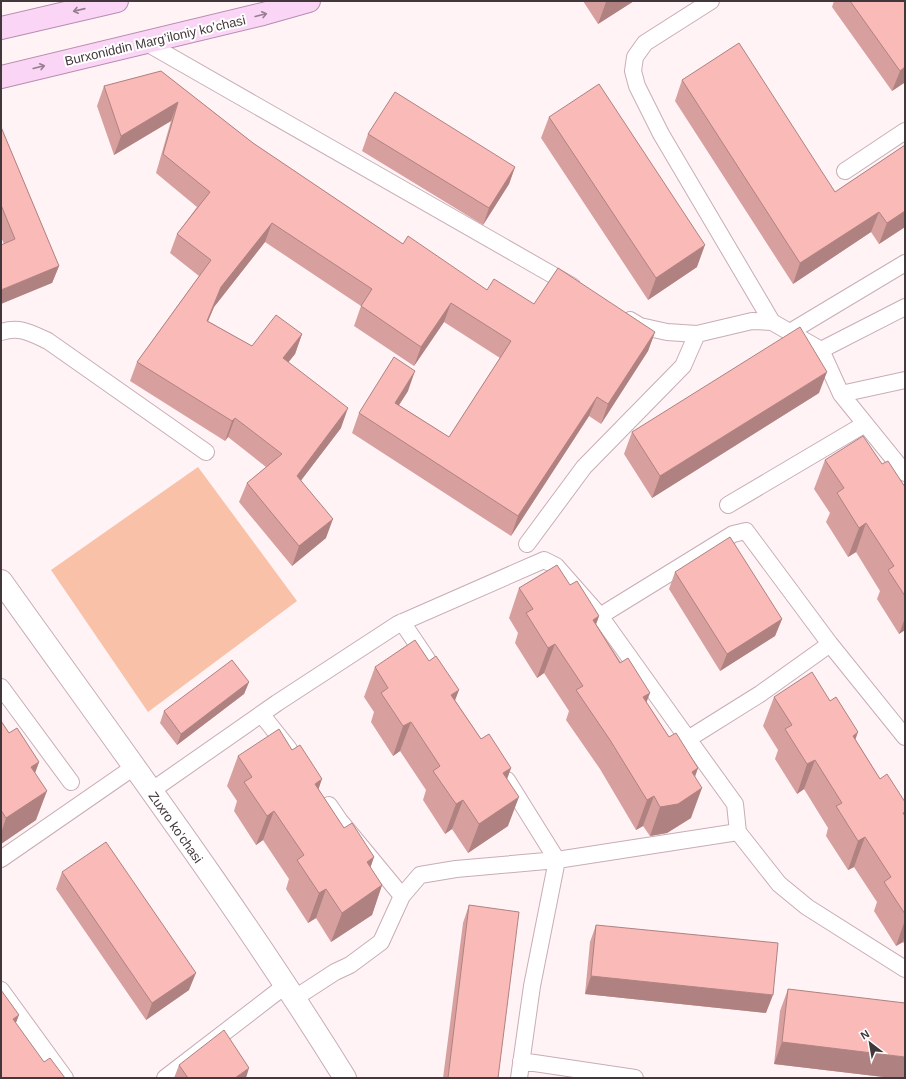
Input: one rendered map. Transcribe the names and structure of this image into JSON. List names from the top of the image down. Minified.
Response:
{"streets":{"main road":["Burxoniddin Marg’iloniy ko’chasi"],"street":["Zuxro ko'chasi"]},"north":"top left"}
